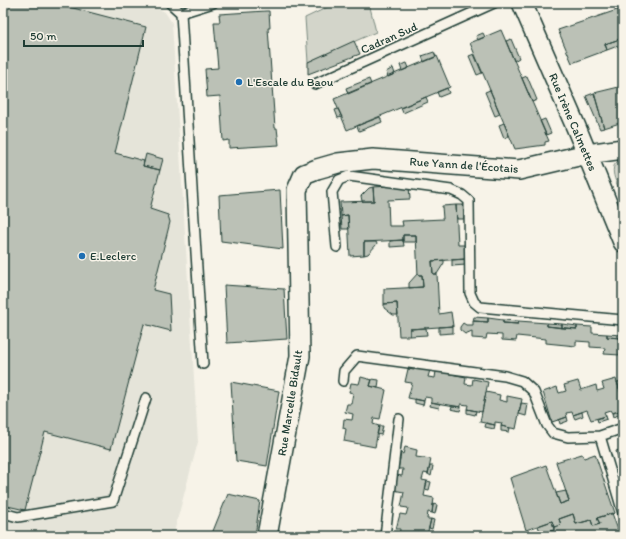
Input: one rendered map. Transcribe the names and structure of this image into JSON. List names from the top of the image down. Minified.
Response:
{"streets":{"street":["Rue Irène Calmettes","Rue Yann de l'Écotais","Rue Marcelle Bidault"],"lane":["Cadran Sud"]},"crossings":[["Rue Irène Calmettes","Rue Yann de l'Écotais"],["Rue Yann de l'Écotais","Rue Marcelle Bidault"]],"places":["L'Escale du Baou","E.Leclerc"],"scale_bar":"50 m"}
